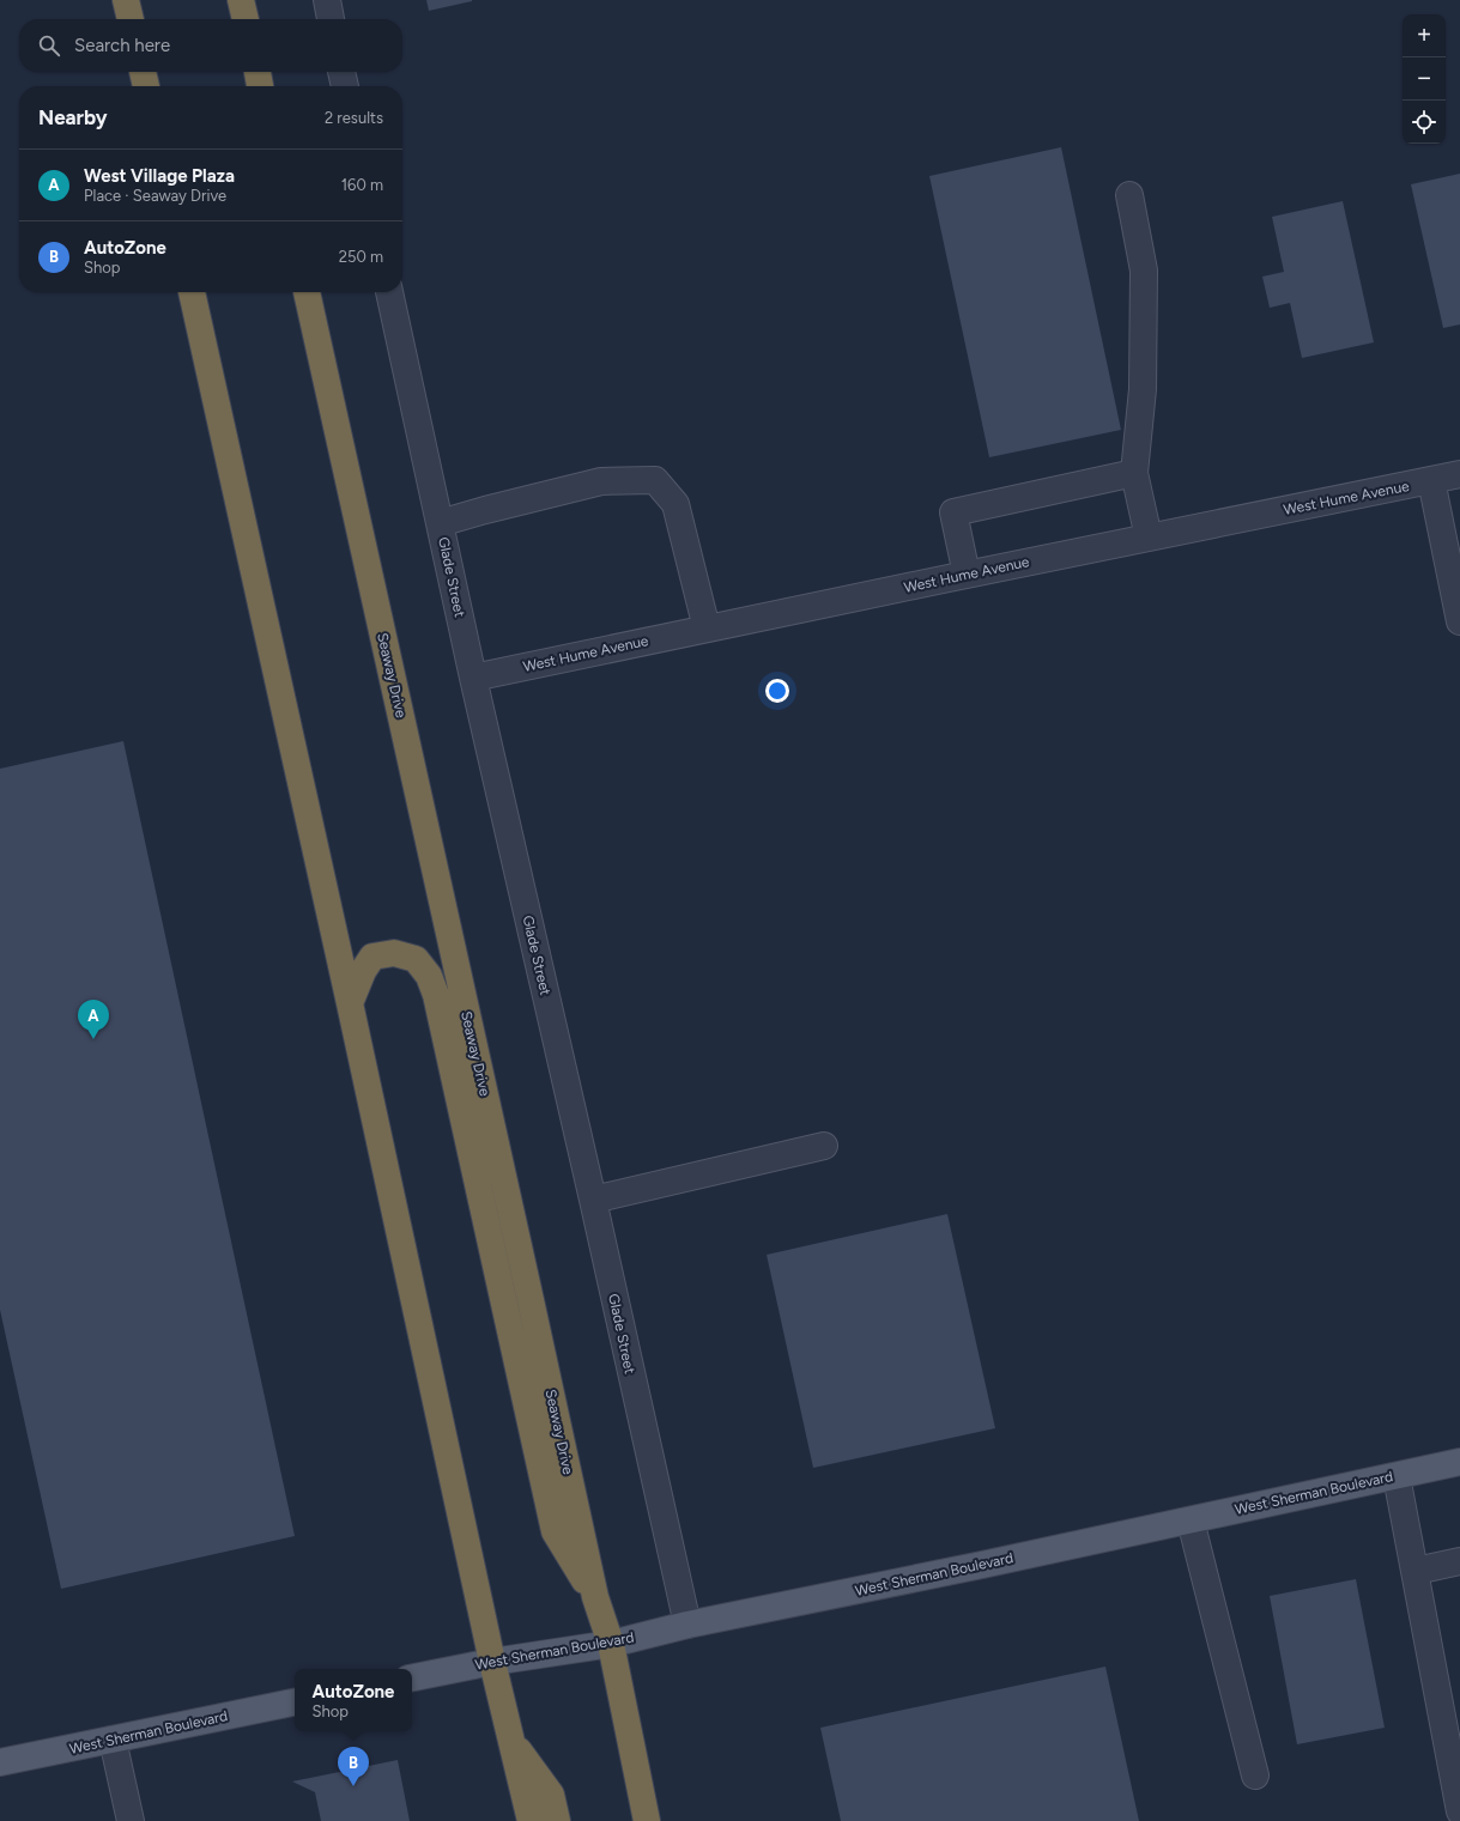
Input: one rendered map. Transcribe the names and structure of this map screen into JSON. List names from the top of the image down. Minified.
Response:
{"streets":{"highway":["Seaway Drive"],"main road":["West Sherman Boulevard"],"street":["West Hume Avenue","Glade Street"]},"crossings":[["West Hume Avenue","Glade Street"],["Glade Street","West Sherman Boulevard"],["Seaway Drive","West Sherman Boulevard"]],"page":{"map_buttons":["+","−"],"search":"Search here","heading":["Nearby","2 results"],"list":[{"mark":"A","name":"West Village Plaza","note":"Place · Seaway Drive","value":"160 m"},{"mark":"B","name":"AutoZone","note":"Shop","value":"250 m"}],"pins":["A","B"],"popup":["AutoZone","Shop"]}}
